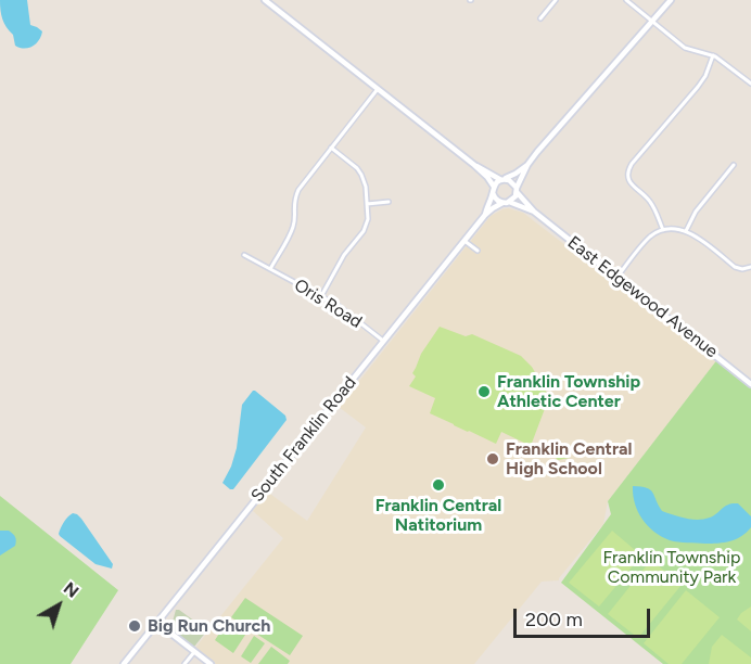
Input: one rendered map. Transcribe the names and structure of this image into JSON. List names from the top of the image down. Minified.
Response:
{"streets":{"main road":["East Edgewood Avenue","South Franklin Road"],"street":["Oris Road"]},"crossings":[["Oris Road","South Franklin Road"]],"parks":["Franklin Township Community Park"],"places":["Franklin Township Athletic Center","Franklin Central High School","Franklin Central Natitorium","Big Run Church"],"scale_bar":"200 m","north":"top right"}
